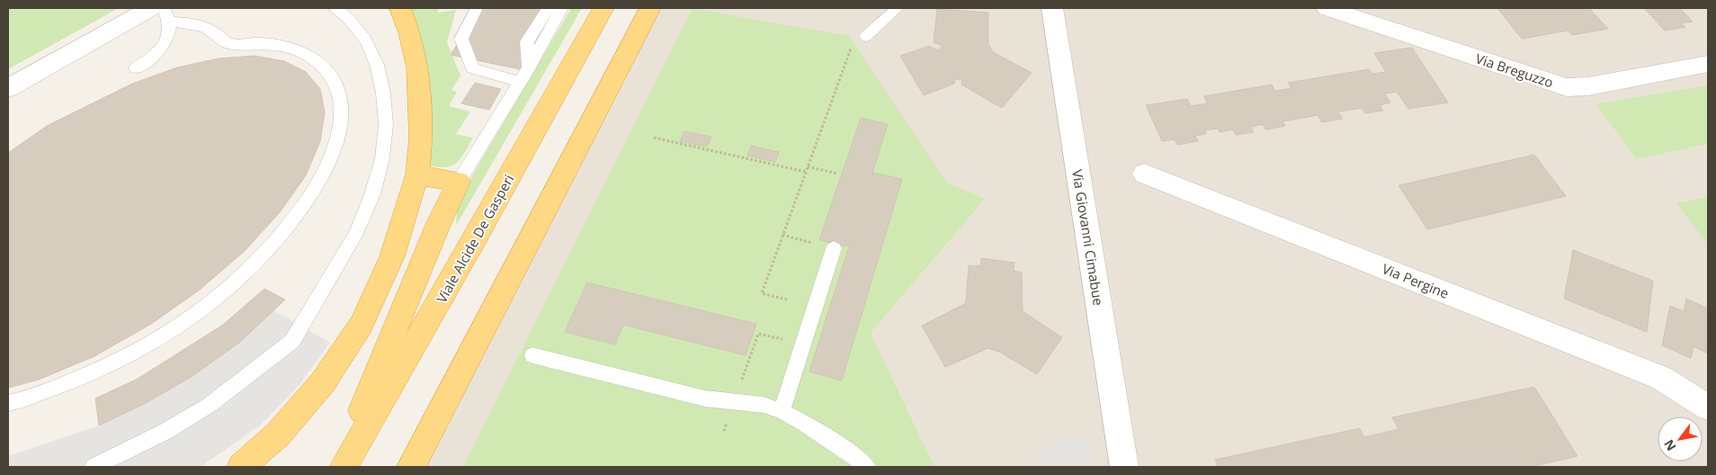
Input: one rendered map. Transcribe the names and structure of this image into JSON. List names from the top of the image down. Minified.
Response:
{"streets":{"highway":["Viale Alcide De Gasperi"],"street":["Via Breguzzo","Via Giovanni Cimabue","Via Pergine"]},"north":"bottom left"}
